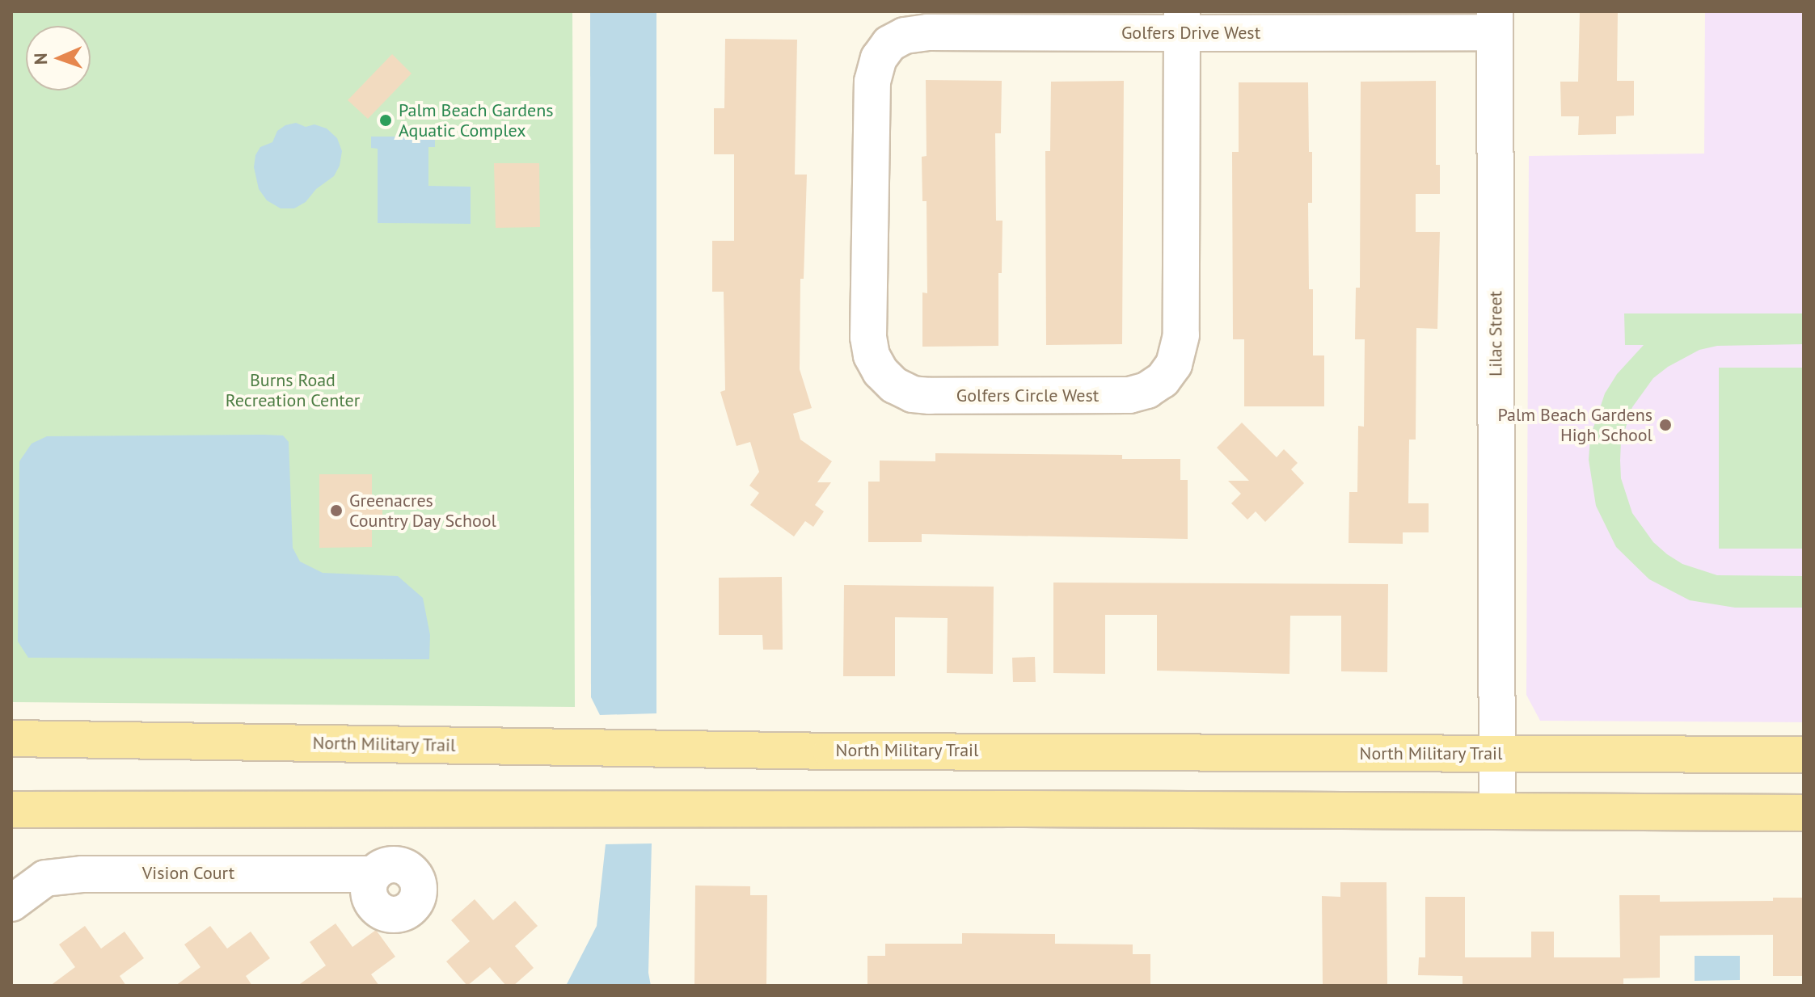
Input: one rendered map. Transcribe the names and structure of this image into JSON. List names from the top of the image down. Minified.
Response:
{"streets":{"main road":["North Military Trail"],"street":["Golfers Drive West","Lilac Street","Golfers Circle West","Vision Court"]},"crossings":[["Golfers Drive West","Lilac Street"],["Golfers Drive West","Golfers Circle West"],["Lilac Street","North Military Trail"]],"parks":["Burns Road Recreation Center"],"places":["Palm Beach Gardens Aquatic Complex","Palm Beach Gardens High School","Greenacres Country Day School"],"north":"left"}
